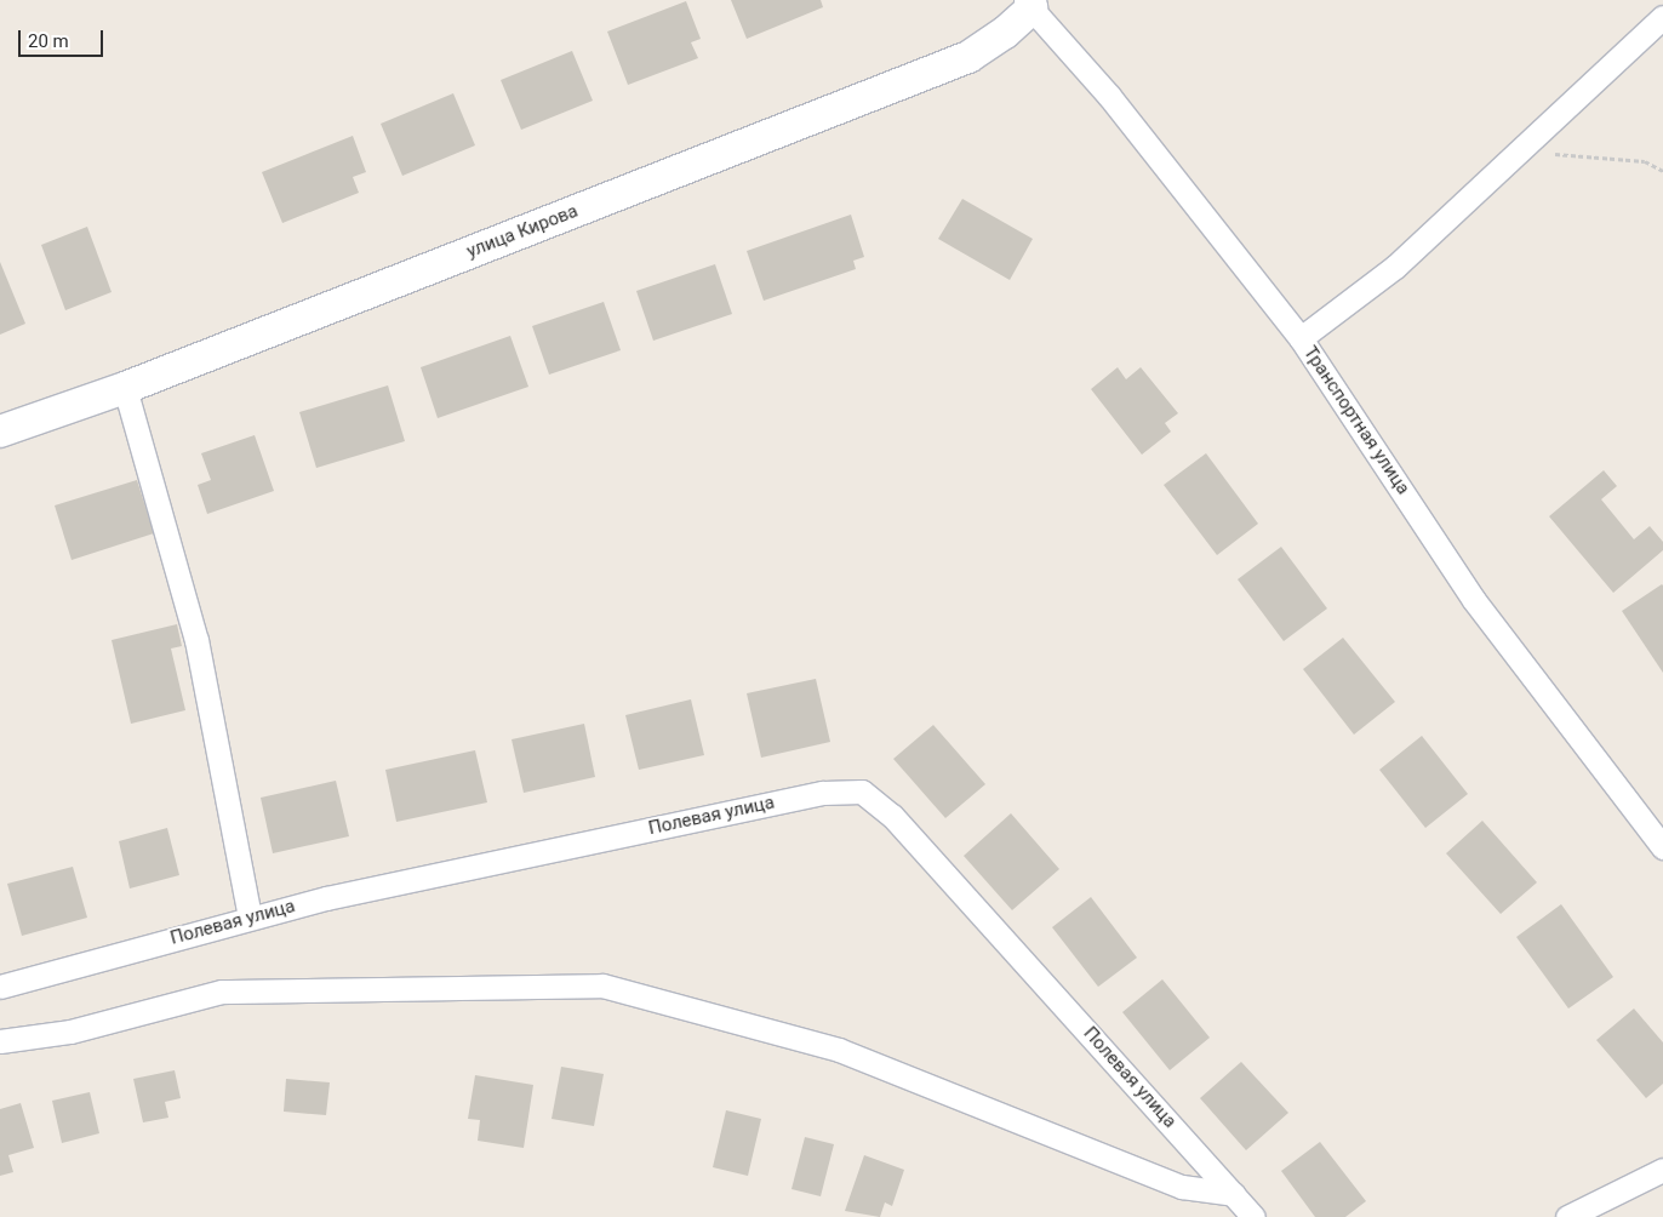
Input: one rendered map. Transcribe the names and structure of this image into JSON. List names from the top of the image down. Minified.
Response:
{"streets":{"street":["улица Кирова","Транспортная улица","Полевая улица"]},"crossings":[["улица Кирова","Транспортная улица"]],"scale_bar":"20 m"}
